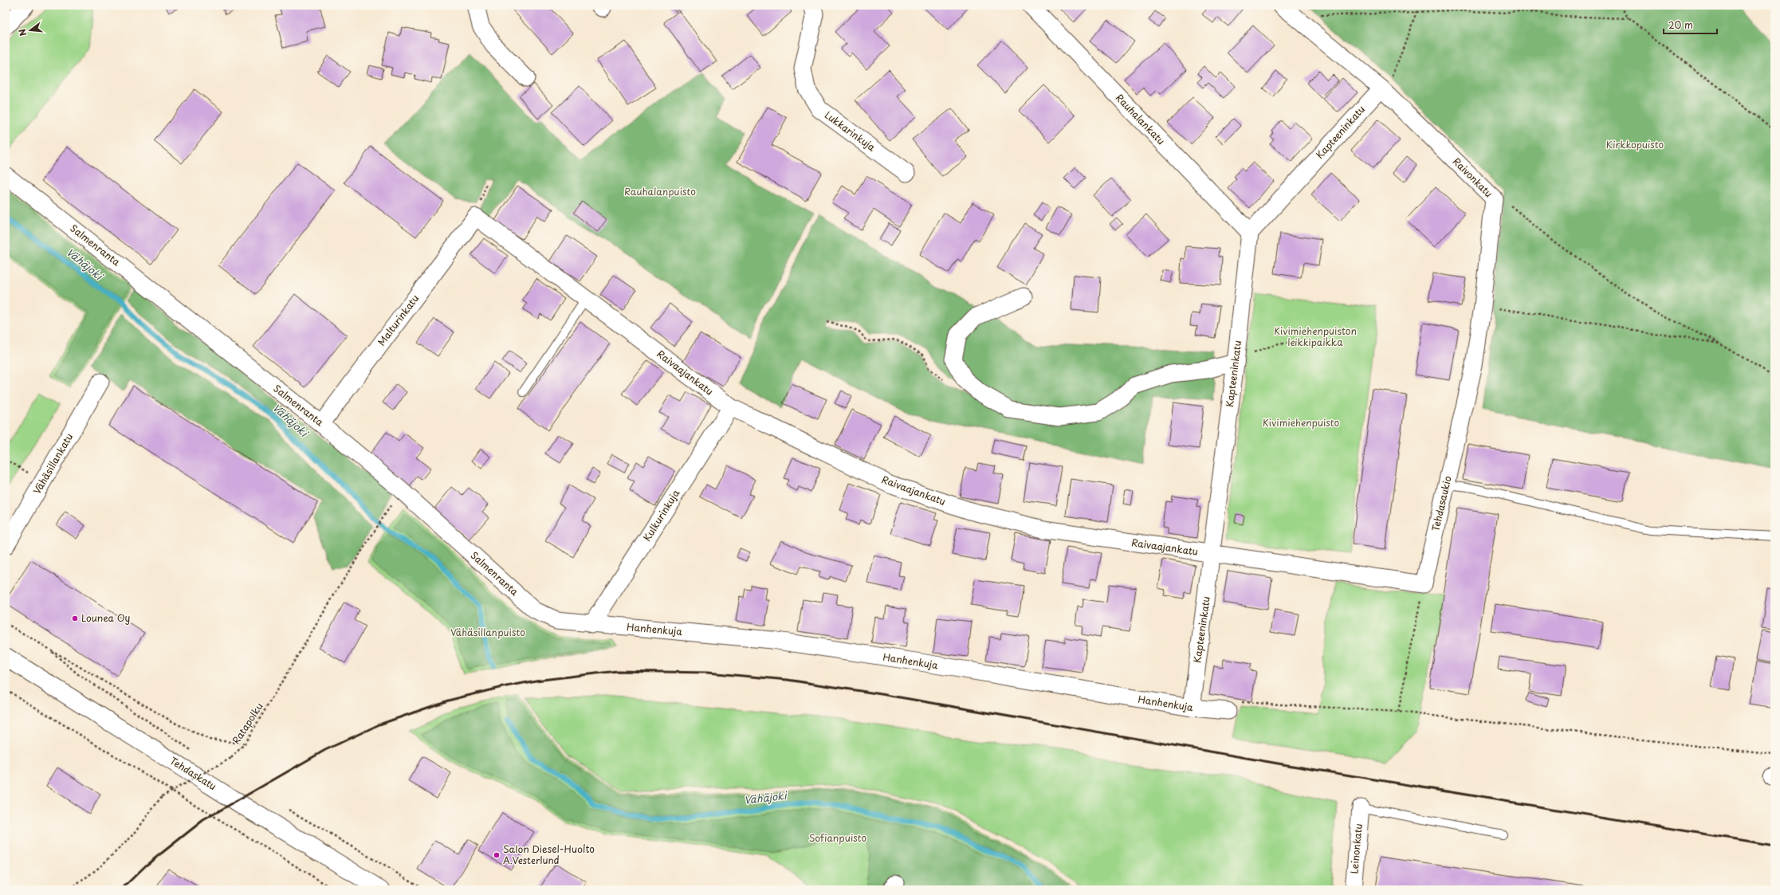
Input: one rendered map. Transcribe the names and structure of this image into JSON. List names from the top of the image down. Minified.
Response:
{"streets":{"street":["Rauhalankatu","Lukkarinkuja","Kapteeninkatu","Raivonkatu","Salmenranta","Malturinkatu","Raivaajankatu","Vähäsillankatu","Tehdasaukio","Kulkurinkuja","Hanhenkuja","Tehdaskatu","Leinonkatu"],"path":["Ratapolku"]},"crossings":[["Rauhalankatu","Kapteeninkatu"],["Kapteeninkatu","Raivonkatu"],["Kapteeninkatu","Raivaajankatu"],["Kapteeninkatu","Hanhenkuja"],["Raivonkatu","Tehdasaukio"],["Salmenranta","Malturinkatu"],["Salmenranta","Kulkurinkuja"],["Salmenranta","Hanhenkuja"],["Malturinkatu","Raivaajankatu"],["Raivaajankatu","Tehdasaukio"],["Raivaajankatu","Kulkurinkuja"],["Kulkurinkuja","Hanhenkuja"]],"water":["Vähäjoki"],"parks":["Kirkkopuisto","Rauhalanpuisto","Kivimiehenpuiston leikkipaikka","Kivimiehenpuisto","Vähäsillanpuisto","Sofianpuisto"],"places":["Lounea Oy","Salon Diesel-Huolto A.Vesterlund"],"scale_bar":"20 m","north":"left"}
